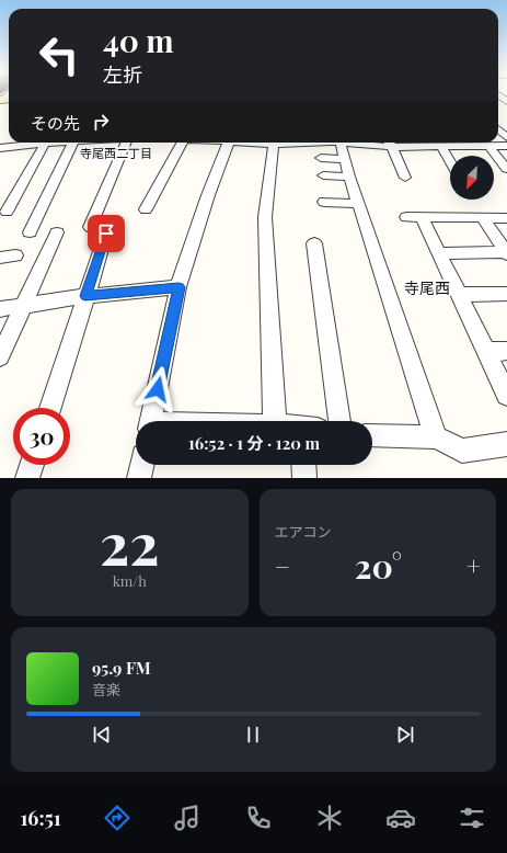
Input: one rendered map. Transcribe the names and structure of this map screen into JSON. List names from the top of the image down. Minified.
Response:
{"districts":["寺尾西二丁目","寺尾西"],"north":"bottom left","page":{"turn":["40 m","左折"],"then":"その先","limit":"30","trip":"16:52 · 1 分 · 120 m","tile":[["22","km/h"],"エアコン"],"heat":["−","20°","+"],"song":["95.9 FM","音楽"],"tabs":"16:51"}}
